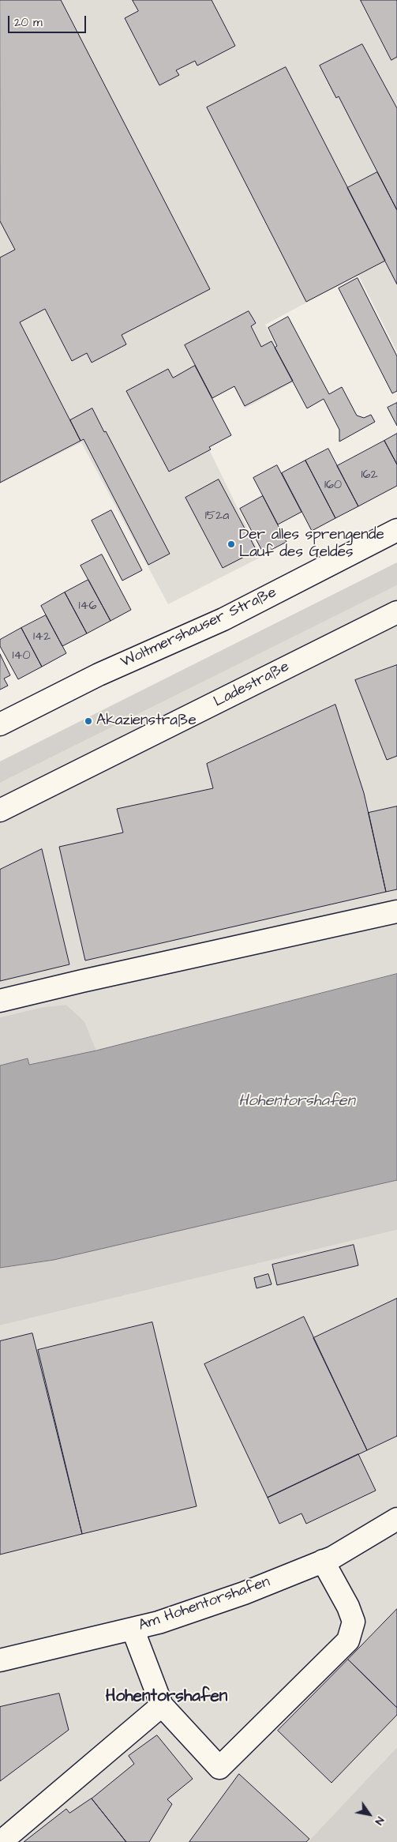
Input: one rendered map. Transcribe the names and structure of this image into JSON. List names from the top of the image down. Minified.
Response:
{"streets":{"street":["Woltmershauser Straße","Ladestraße","Am Hohentorshafen"]},"districts":["Hohentorshafen"],"water":["Hohentorshafen"],"places":["Der alles sprengende Lauf des Geldes","Akazienstraße"],"house_numbers":["162","160","152a","146","142","140"],"scale_bar":"20 m","north":"bottom right"}
